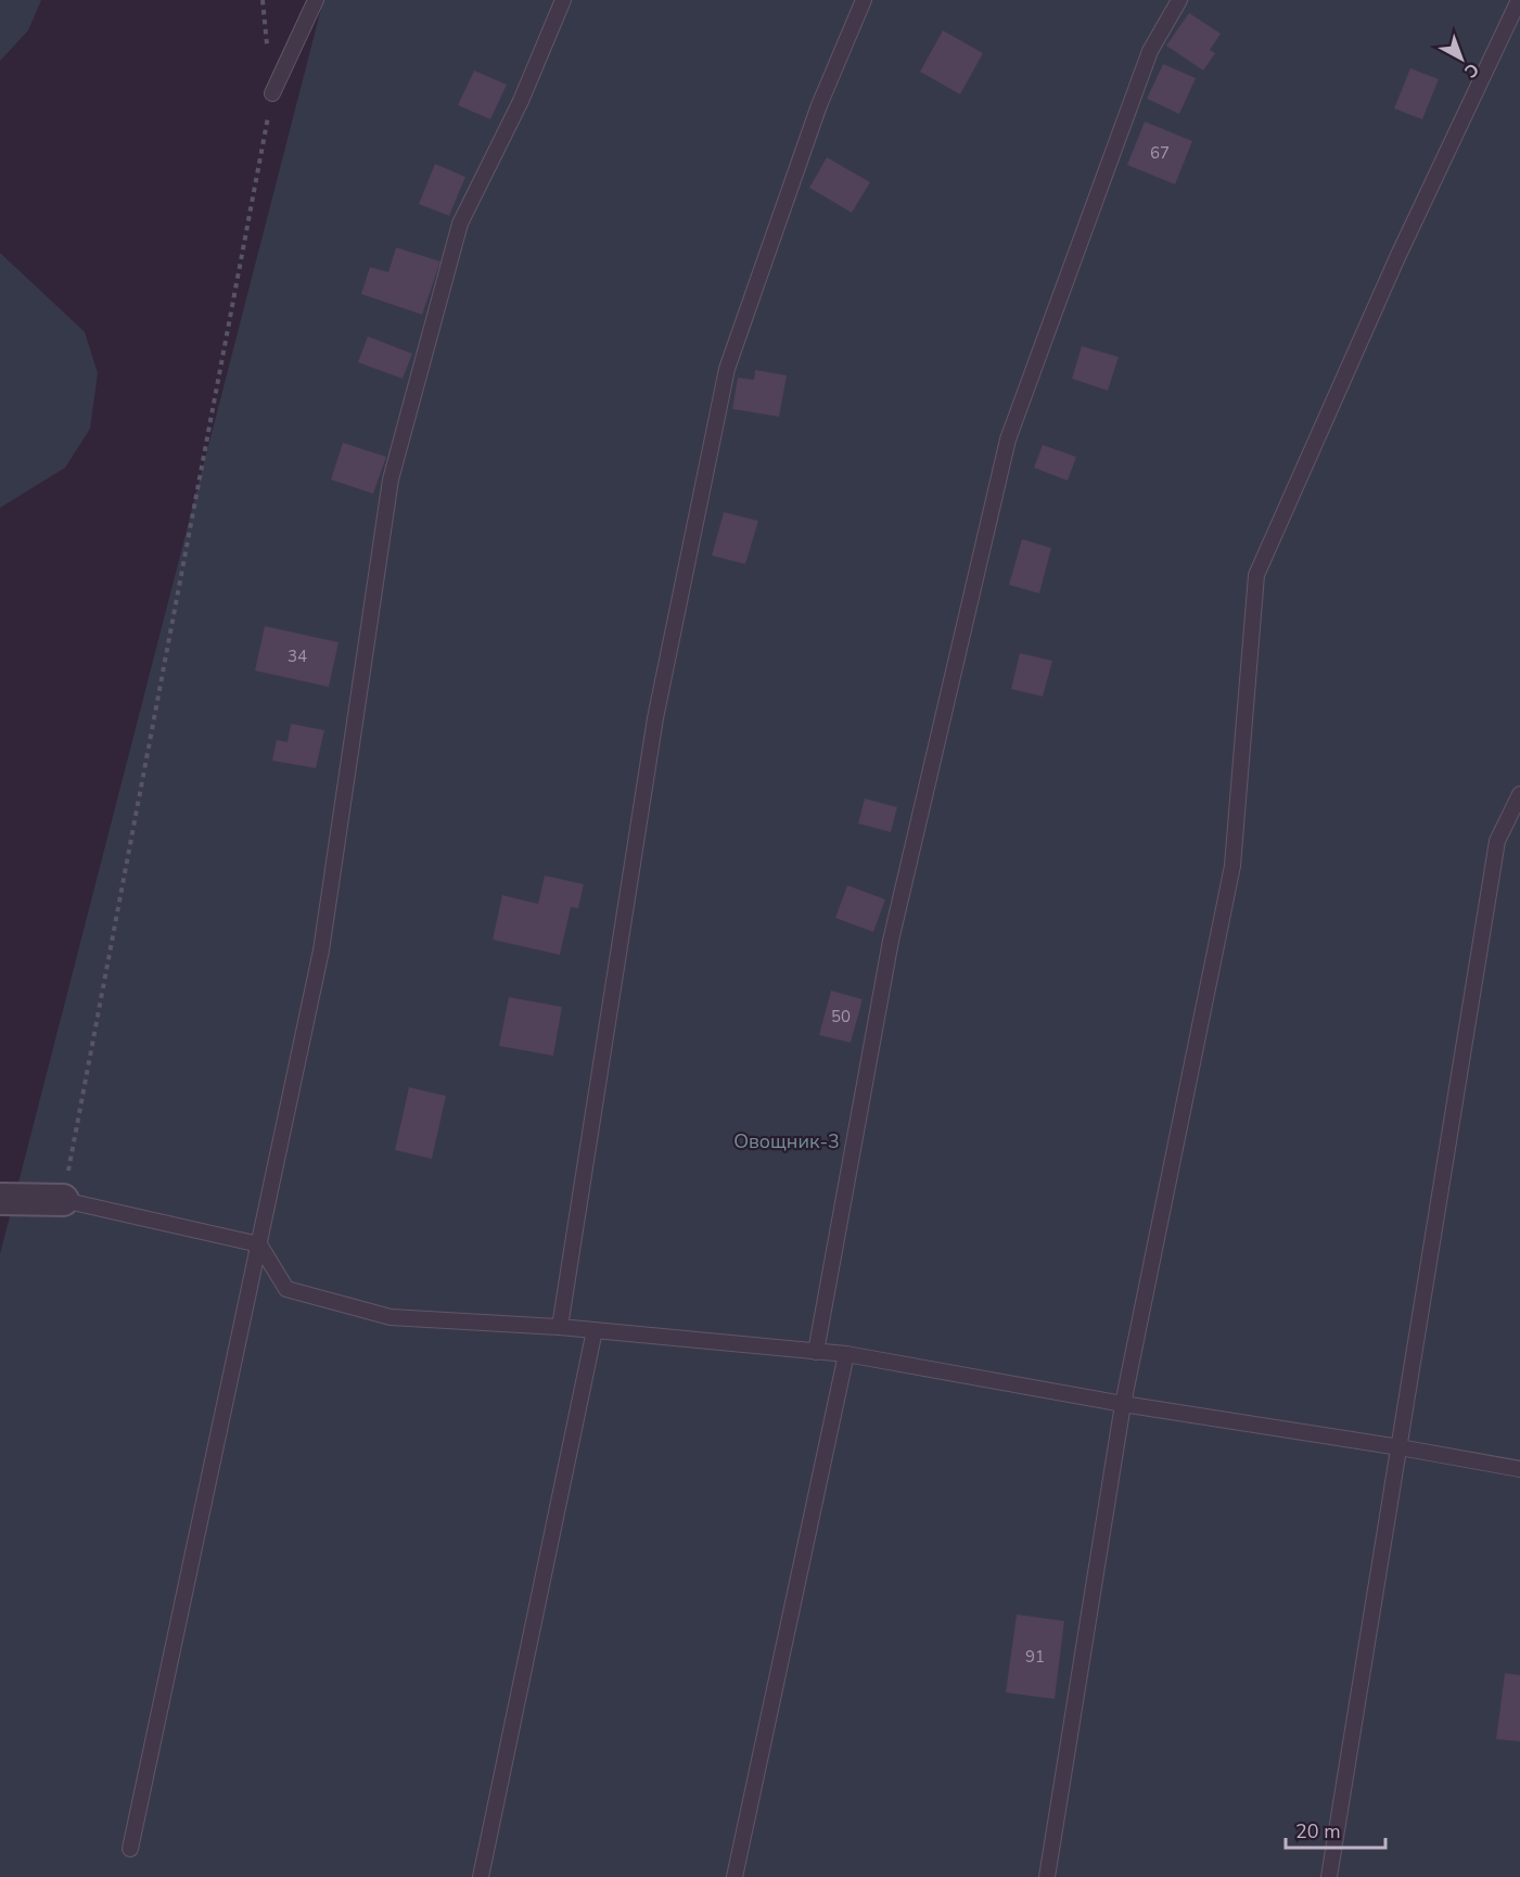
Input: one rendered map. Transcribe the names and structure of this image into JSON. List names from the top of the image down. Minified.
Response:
{"parks":["Овощник-3"],"house_numbers":["67","34","50","91"],"scale_bar":"20 m","north":"bottom right"}
